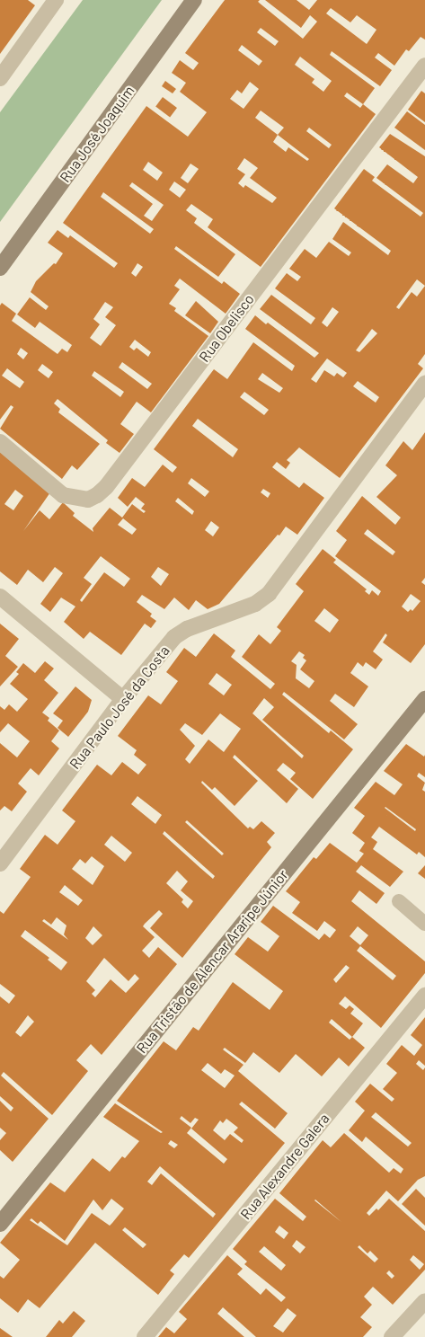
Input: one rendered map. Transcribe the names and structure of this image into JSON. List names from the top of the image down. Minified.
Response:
{"streets":{"street":["Rua José Joaquim","Rua Obelisco","Rua Paulo José da Costa","Rua Tristão de Alencar Araripe Júnior","Rua Alexandre Galera"]}}
